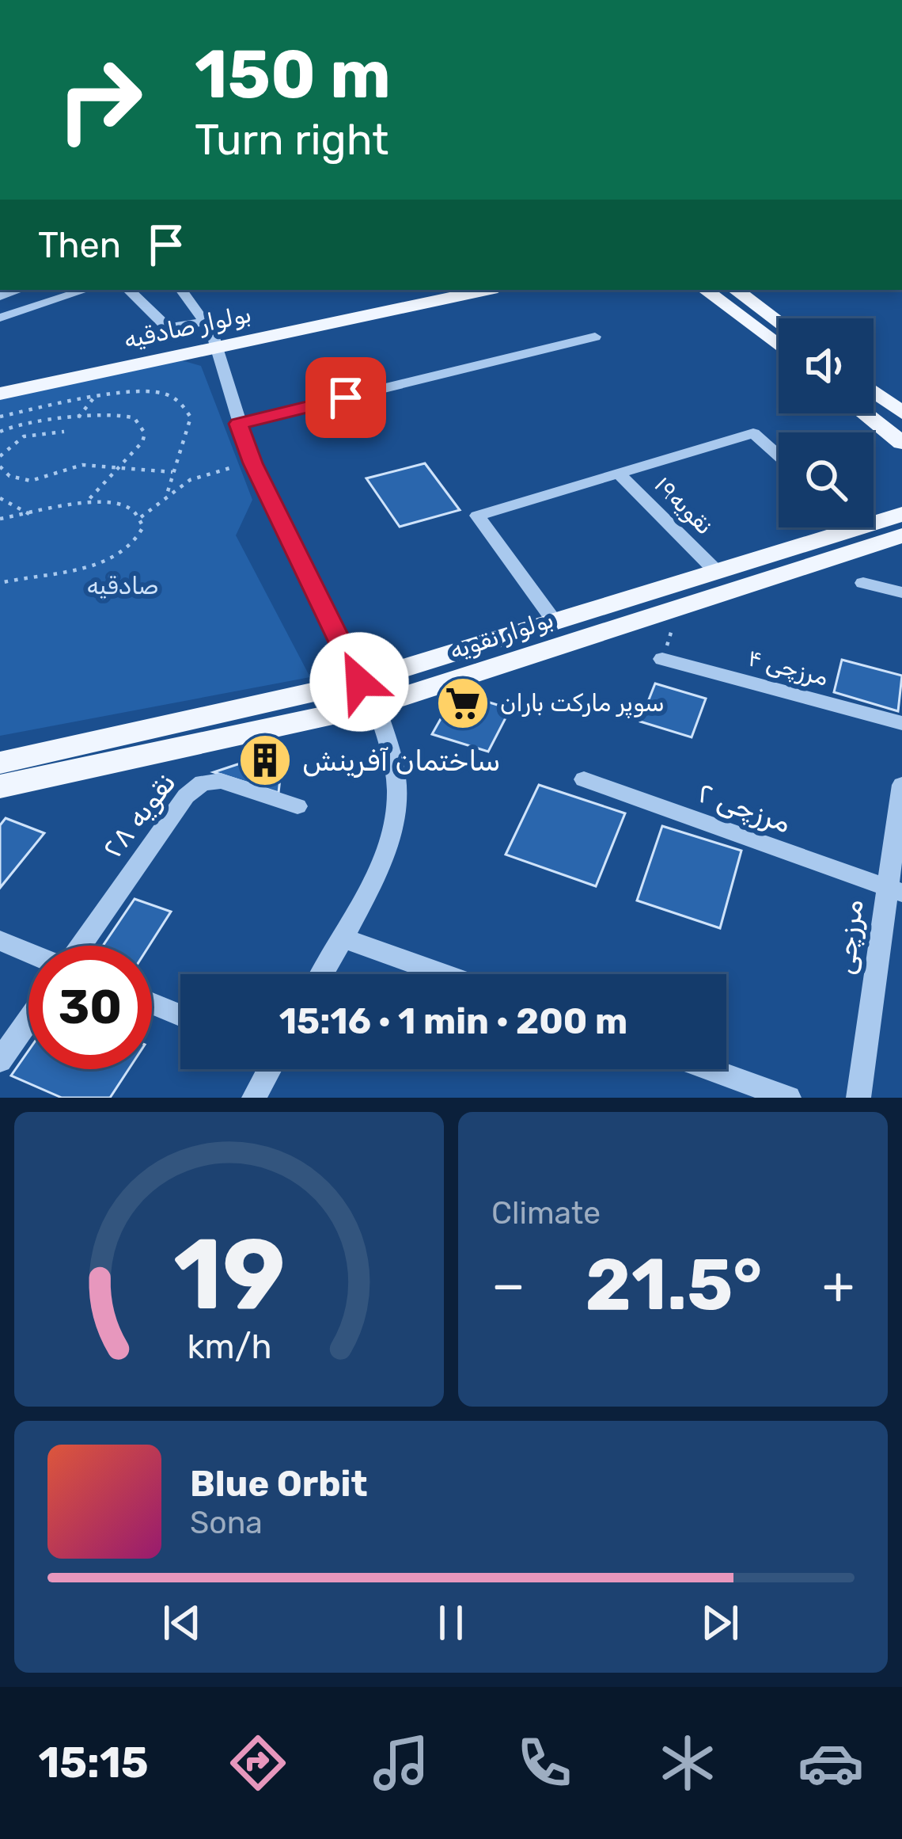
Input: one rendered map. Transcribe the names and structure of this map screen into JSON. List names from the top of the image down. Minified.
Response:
{"streets":{"main road":["بولوار صادقیه","بولوار نقویه"],"street":["نقویه۱۹","مرزچی ۴","مرزچی ۲","نقویه ۲۸","مرزچی"]},"crossings":[["نقویه۱۹","بولوار نقویه"],["مرزچی ۲","مرزچی"]],"parks":["صادقیه"],"places":{"supermarket":["سوپر مارکت باران"],"building":["ساختمان آفرینش"]},"page":{"turn":["150 m","Turn right"],"then":"Then","limit":"30","trip":"15:16 · 1 min · 200 m","tile":"Climate","heat":["−","21.5°","+"],"song":["Blue Orbit","Sona"],"tabs":"15:15","gauge":["19","km/h"]}}
